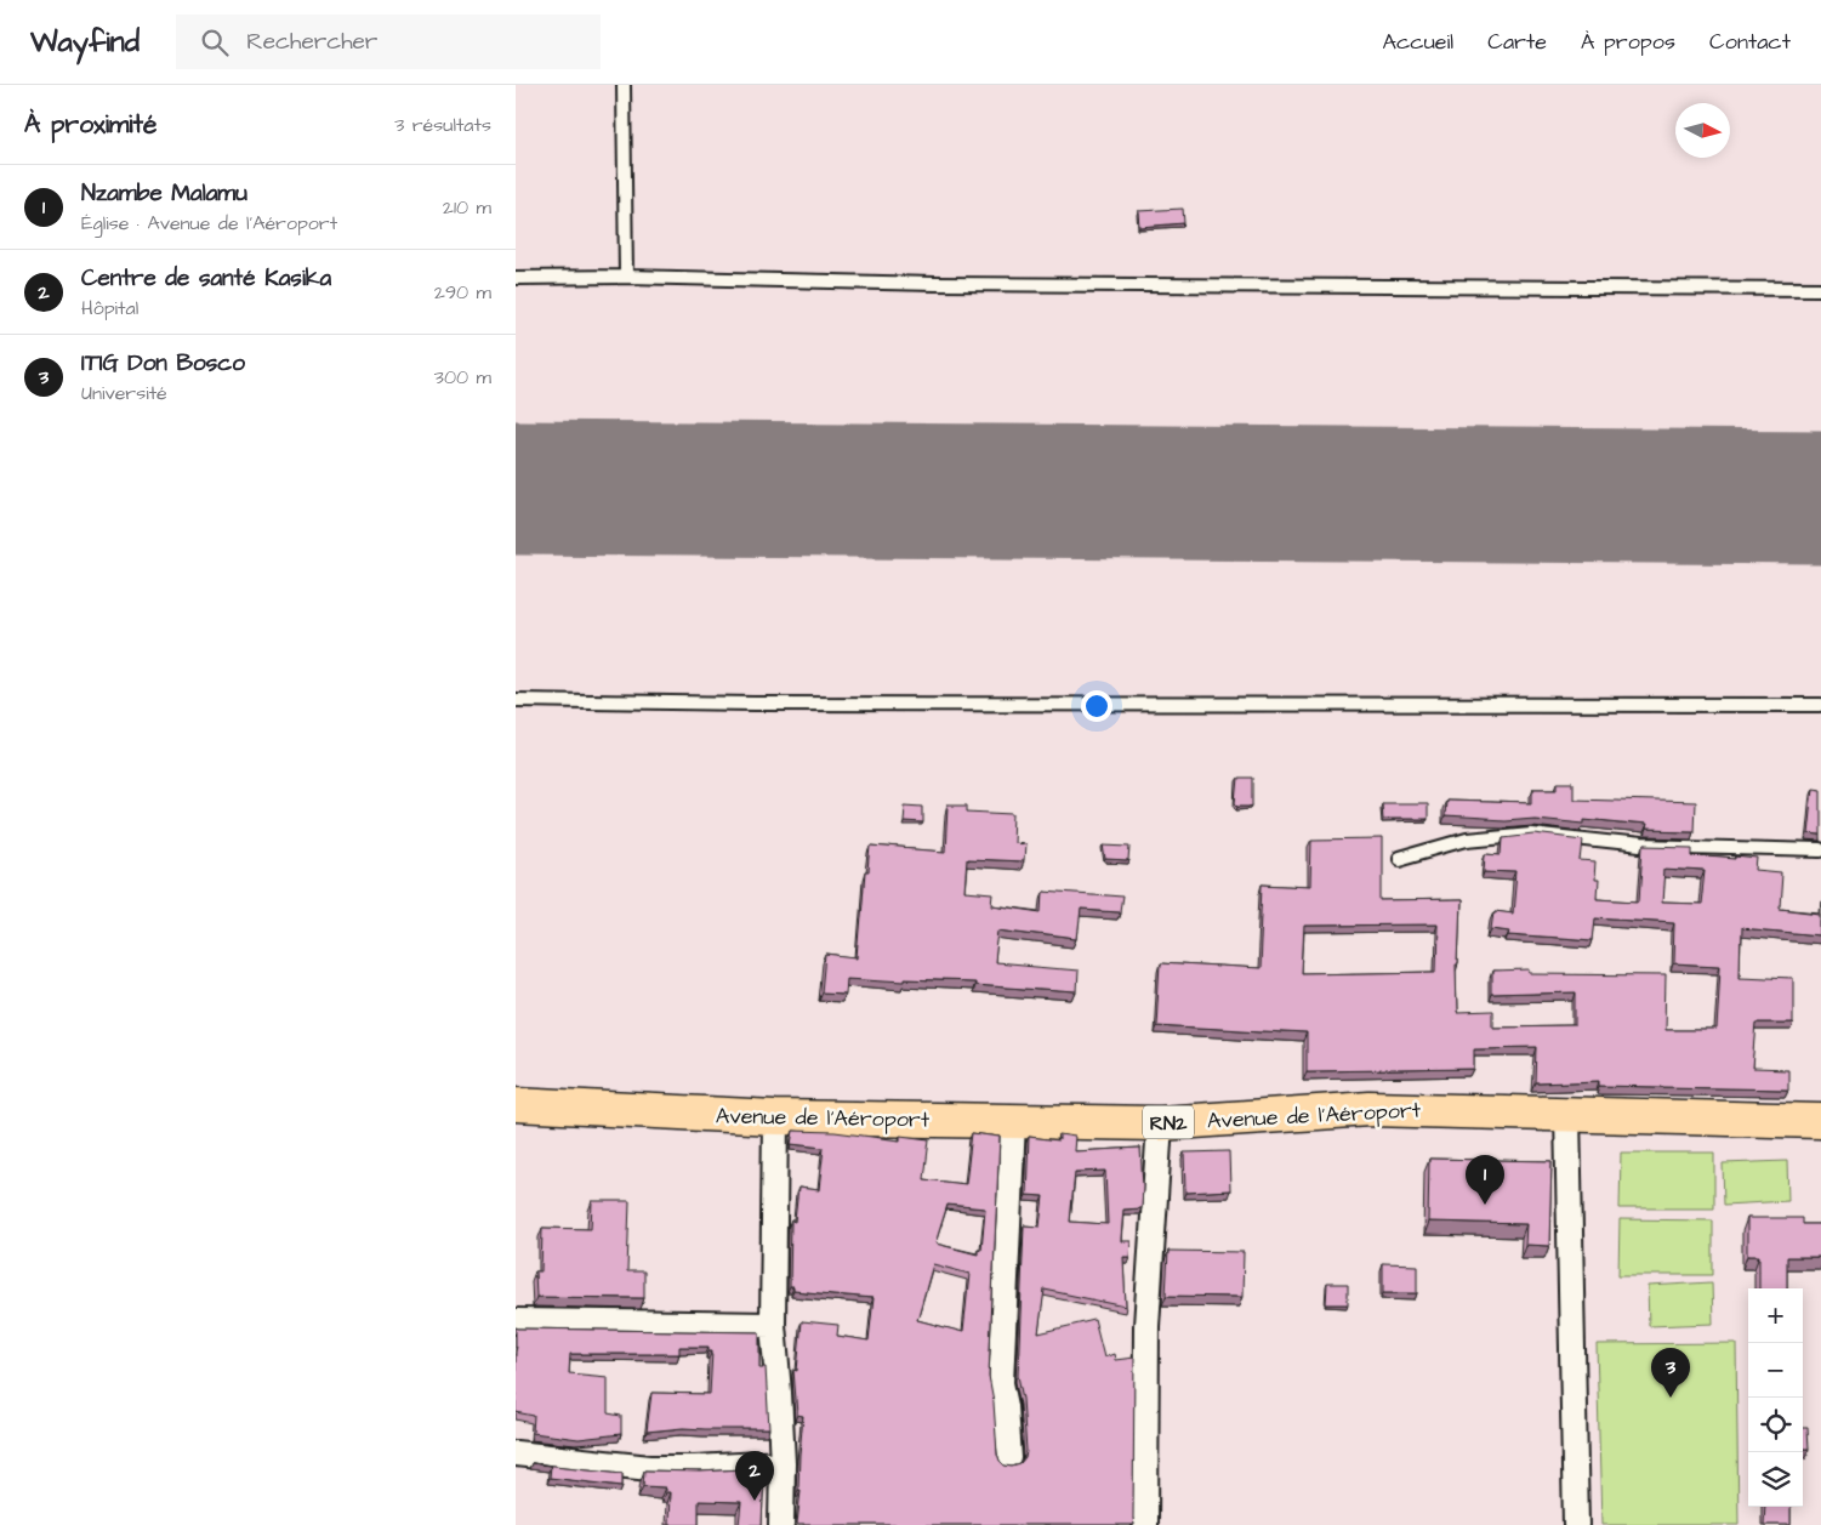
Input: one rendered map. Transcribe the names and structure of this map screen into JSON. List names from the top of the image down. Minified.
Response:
{"streets":{"highway":["Avenue de l'Aéroport","RN2"]},"north":"right","page":{"header":"Wayfind","search":"Rechercher","nav":["Accueil","Carte","À propos","Contact"],"heading":["À proximité","3 résultats"],"list":[{"mark":"1","name":"Nzambe Malamu","note":"Église · Avenue de l'Aéroport","value":"210 m"},{"mark":"2","name":"Centre de santé Kasika","note":"Hôpital","value":"290 m"},{"mark":"3","name":"ITIG Don Bosco","note":"Université","value":"300 m"}],"pins":["1","3","2"],"map_buttons":["+","−"]}}
